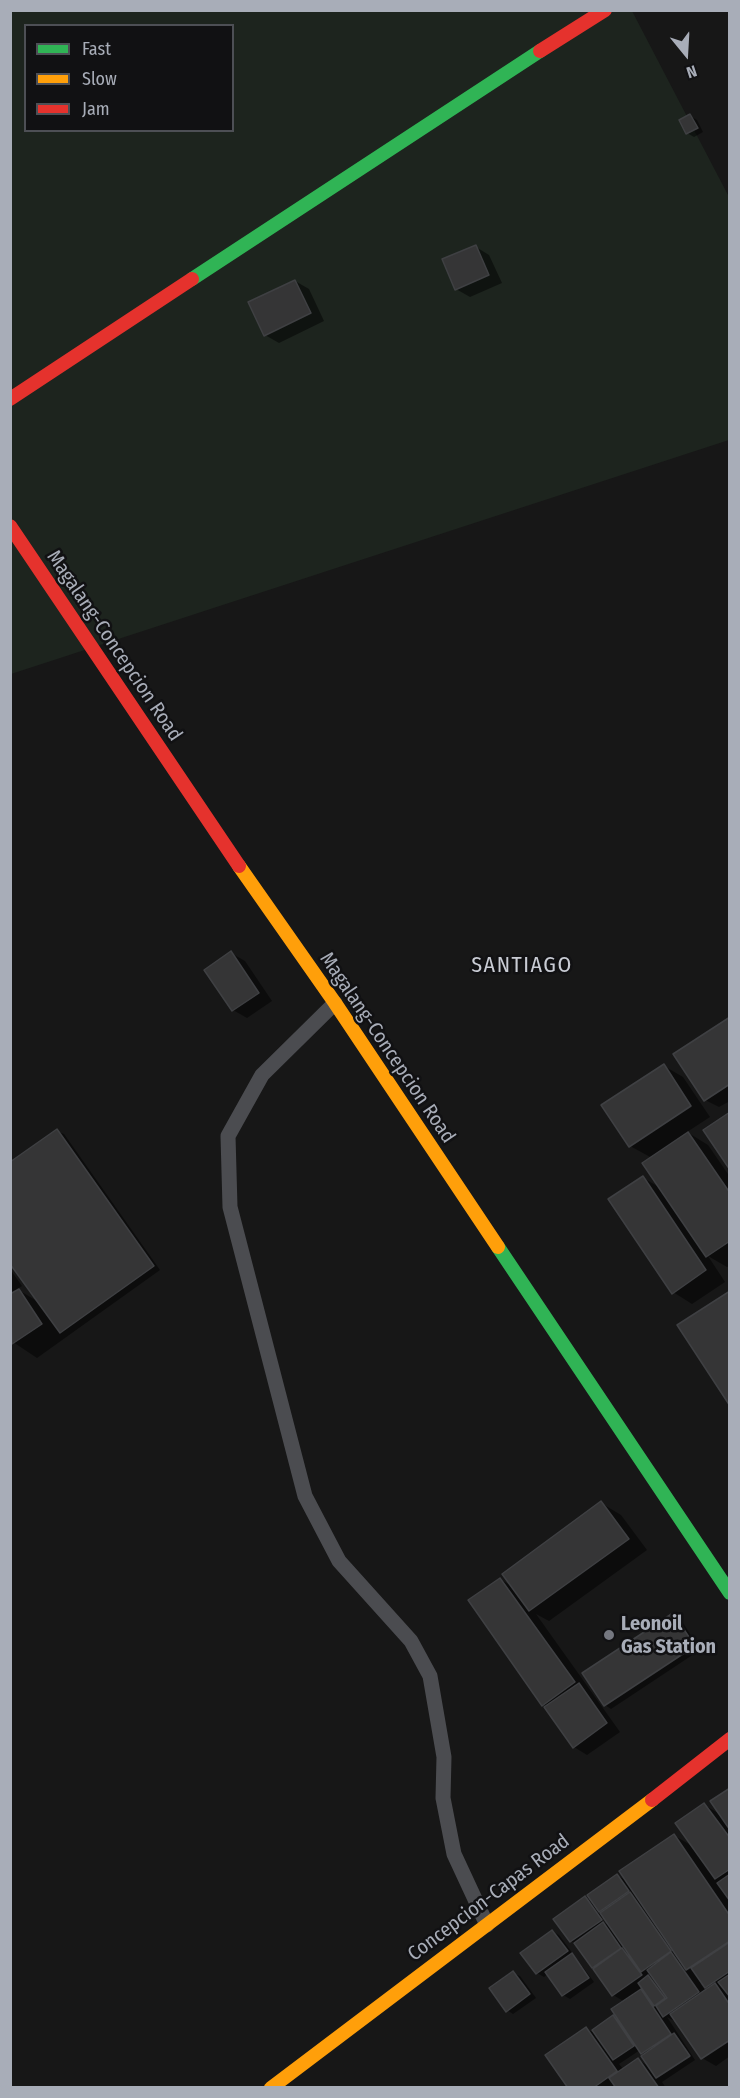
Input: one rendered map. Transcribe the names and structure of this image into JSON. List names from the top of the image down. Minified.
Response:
{"streets":{"main road":["Magalang-Concepcion Road","Concepcion-Capas Road"]},"districts":["SANTIAGO"],"places":["Leonoil Gas Station"],"legend":["Fast","Slow","Jam"],"north":"bottom"}
